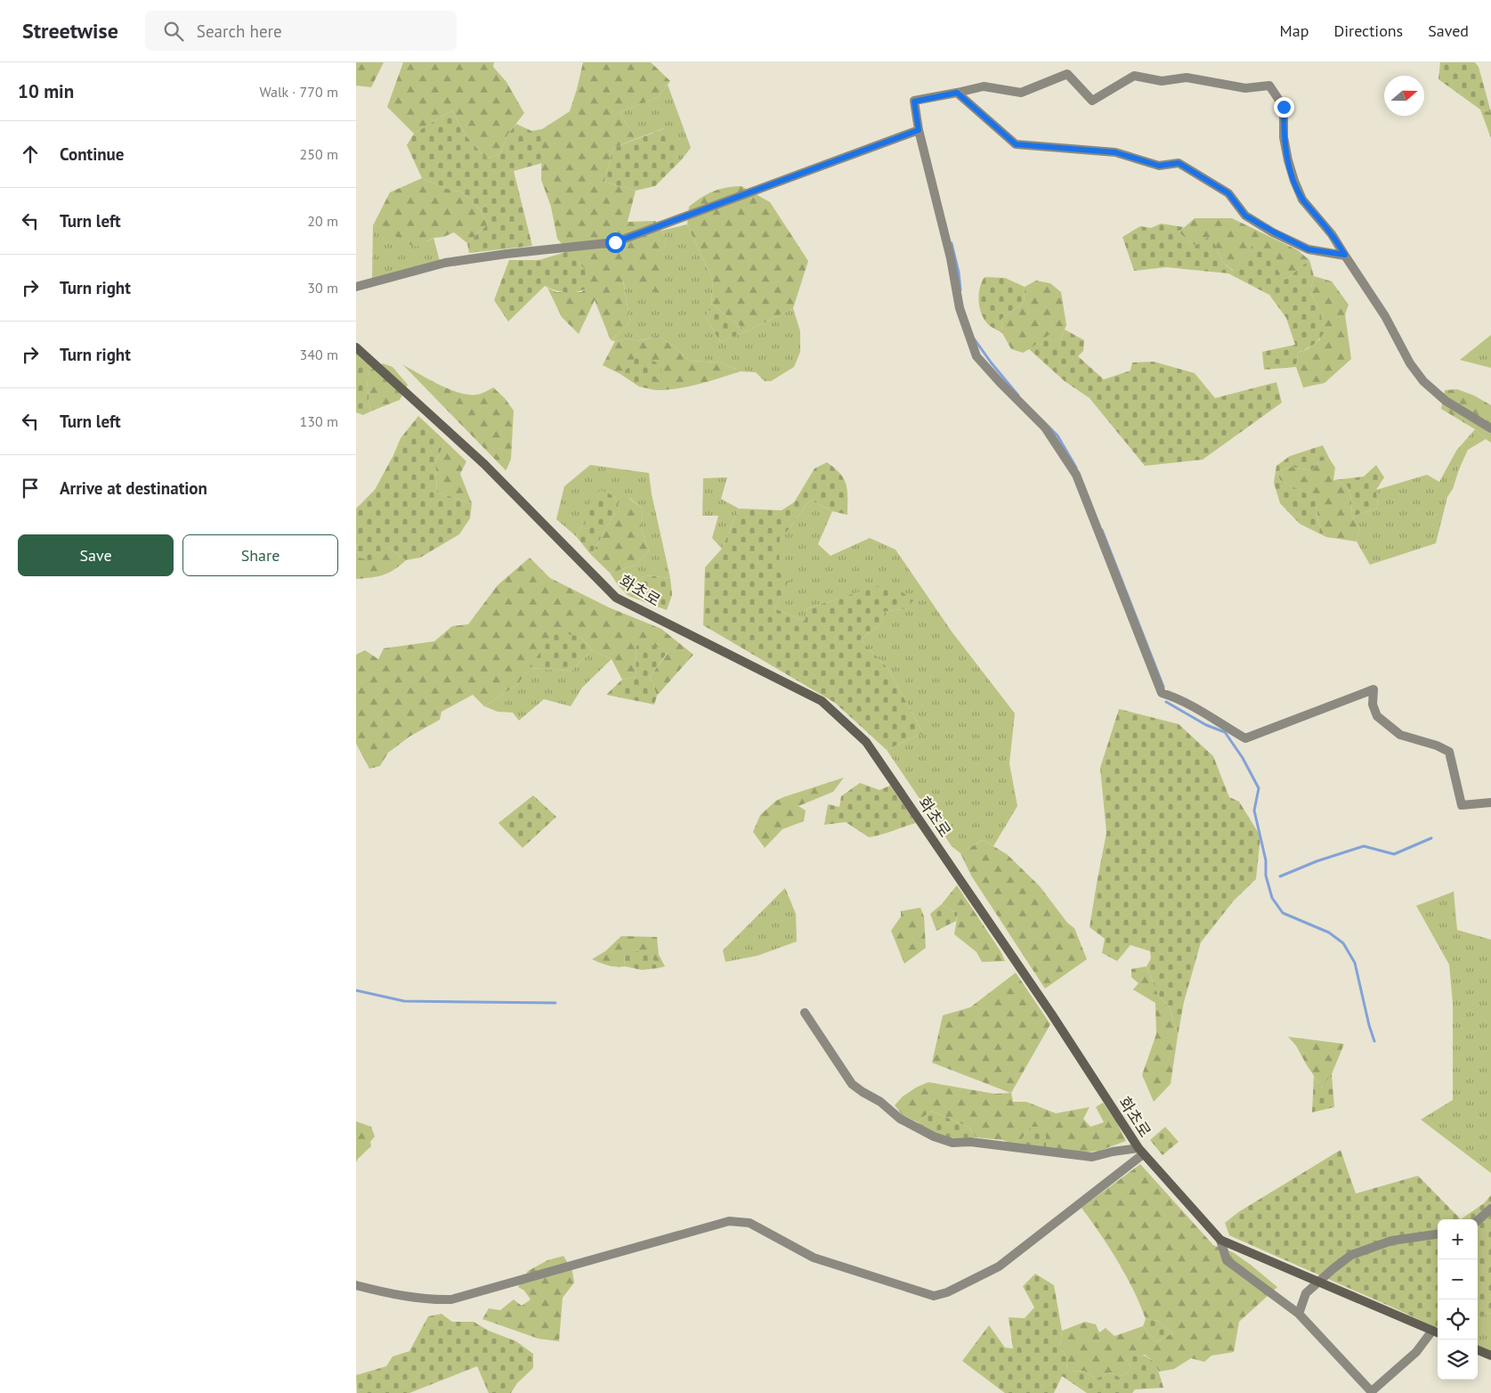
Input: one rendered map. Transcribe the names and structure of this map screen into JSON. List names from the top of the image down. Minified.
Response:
{"streets":{"street":["화초로"]},"north":"right","page":{"header":"Streetwise","search":"Search here","nav":["Map","Directions","Saved"],"heading":["10 min","Walk · 770 m"],"list":[["Continue","250 m"],["Turn left","20 m"],["Turn right","30 m"],["Turn right","340 m"],["Turn left","130 m"],"Arrive at destination"],"buttons":["Save","Share"],"map_buttons":["+","−"]}}
